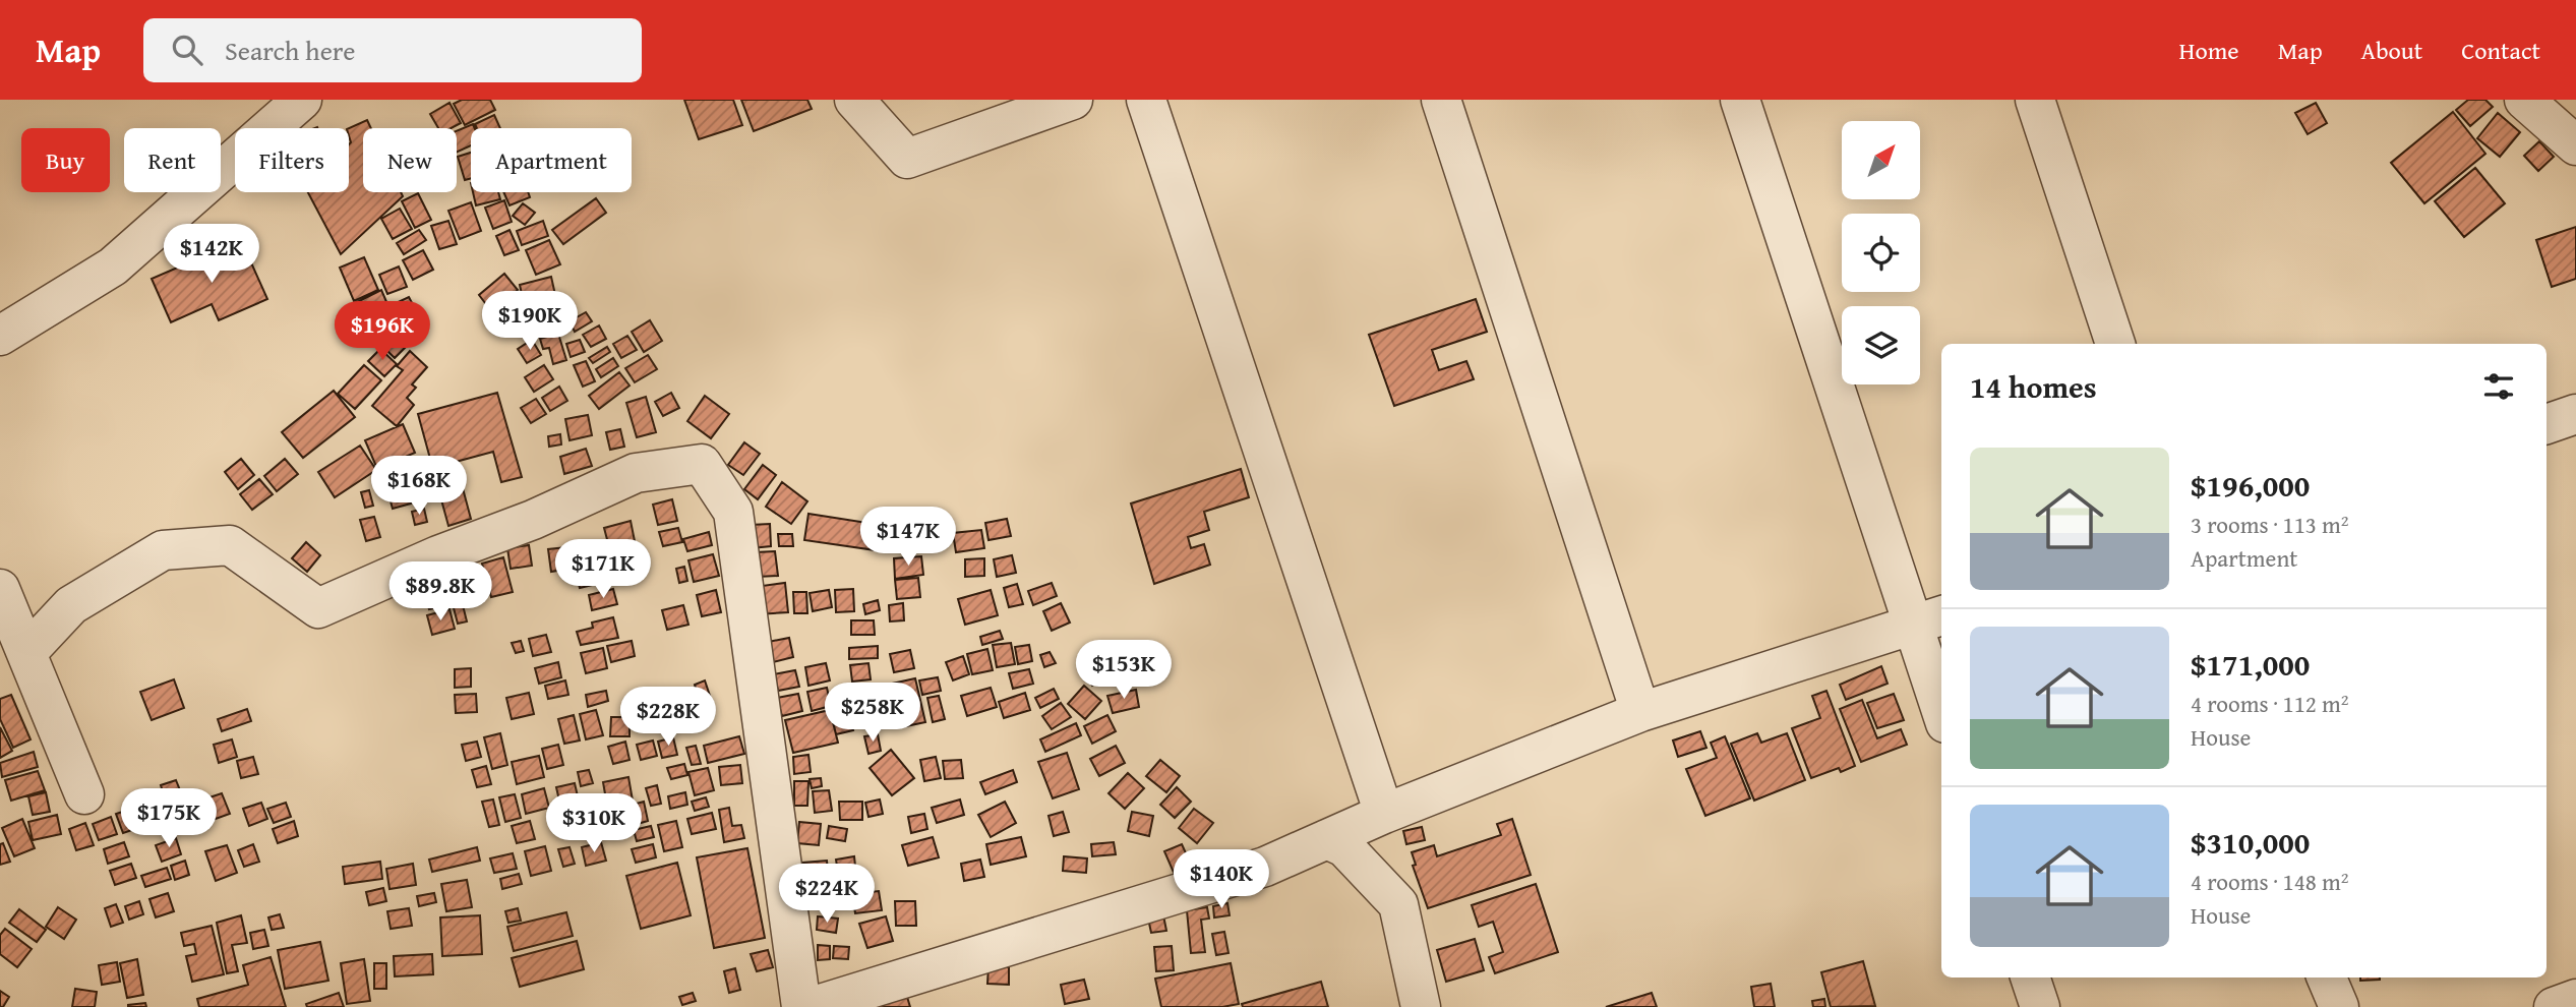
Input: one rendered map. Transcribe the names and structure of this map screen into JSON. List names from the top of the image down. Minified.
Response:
{"north":"top right","page":{"header":"Map","search":"Search here","nav":["Home","Map","About","Contact"],"chip":["Buy","Rent","Filters","New","Apartment"],"price":["$142K","$190K","$196K","$168K","$147K","$171K","$89.8K","$153K","$258K","$228K","$175K","$310K","$140K","$224K"],"heading":"14 homes","list":[{"name":"$196,000","note":"3 rooms · 113 m² · Apartment"},{"name":"$171,000","note":"4 rooms · 112 m² · House"},{"name":"$310,000","note":"4 rooms · 148 m² · House"}]}}
